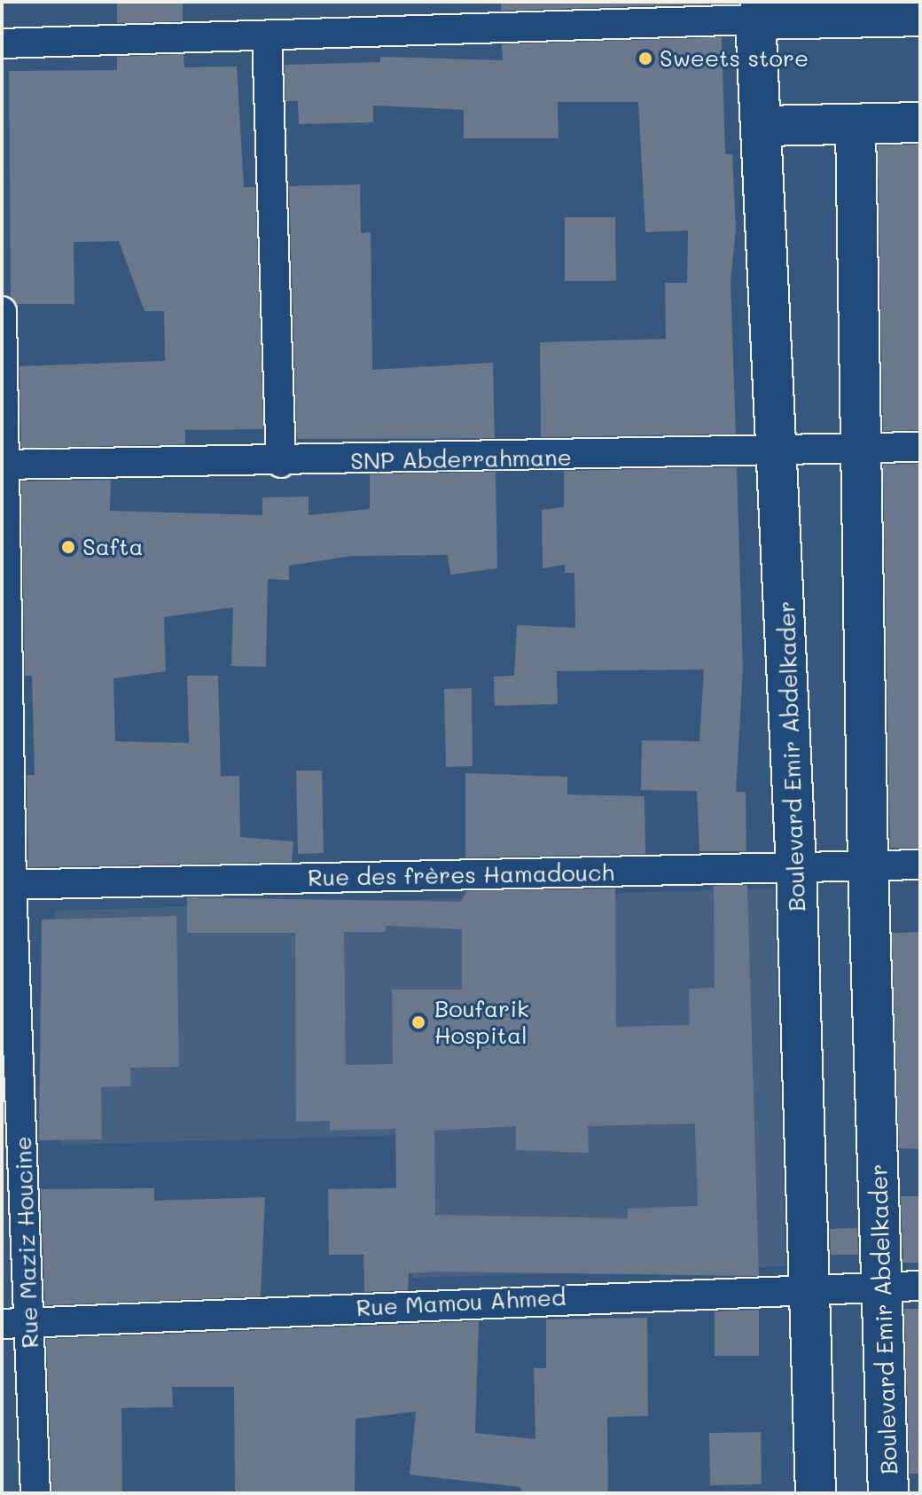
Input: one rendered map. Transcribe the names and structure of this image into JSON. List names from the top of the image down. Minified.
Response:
{"streets":{"street":["SNP Abderrahmane","Boulevard Emir Abdelkader","Rue des frères Hamadouch","Rue Maziz Houcine","Rue Mamou Ahmed"]},"crossings":[["SNP Abderrahmane","Boulevard Emir Abdelkader"],["SNP Abderrahmane","Rue Maziz Houcine"],["Boulevard Emir Abdelkader","Rue des frères Hamadouch"],["Boulevard Emir Abdelkader","Rue Mamou Ahmed"],["Rue des frères Hamadouch","Rue Maziz Houcine"],["Rue Maziz Houcine","Rue Mamou Ahmed"]],"places":["Sweets store","Safta","Boufarik Hospital"]}
